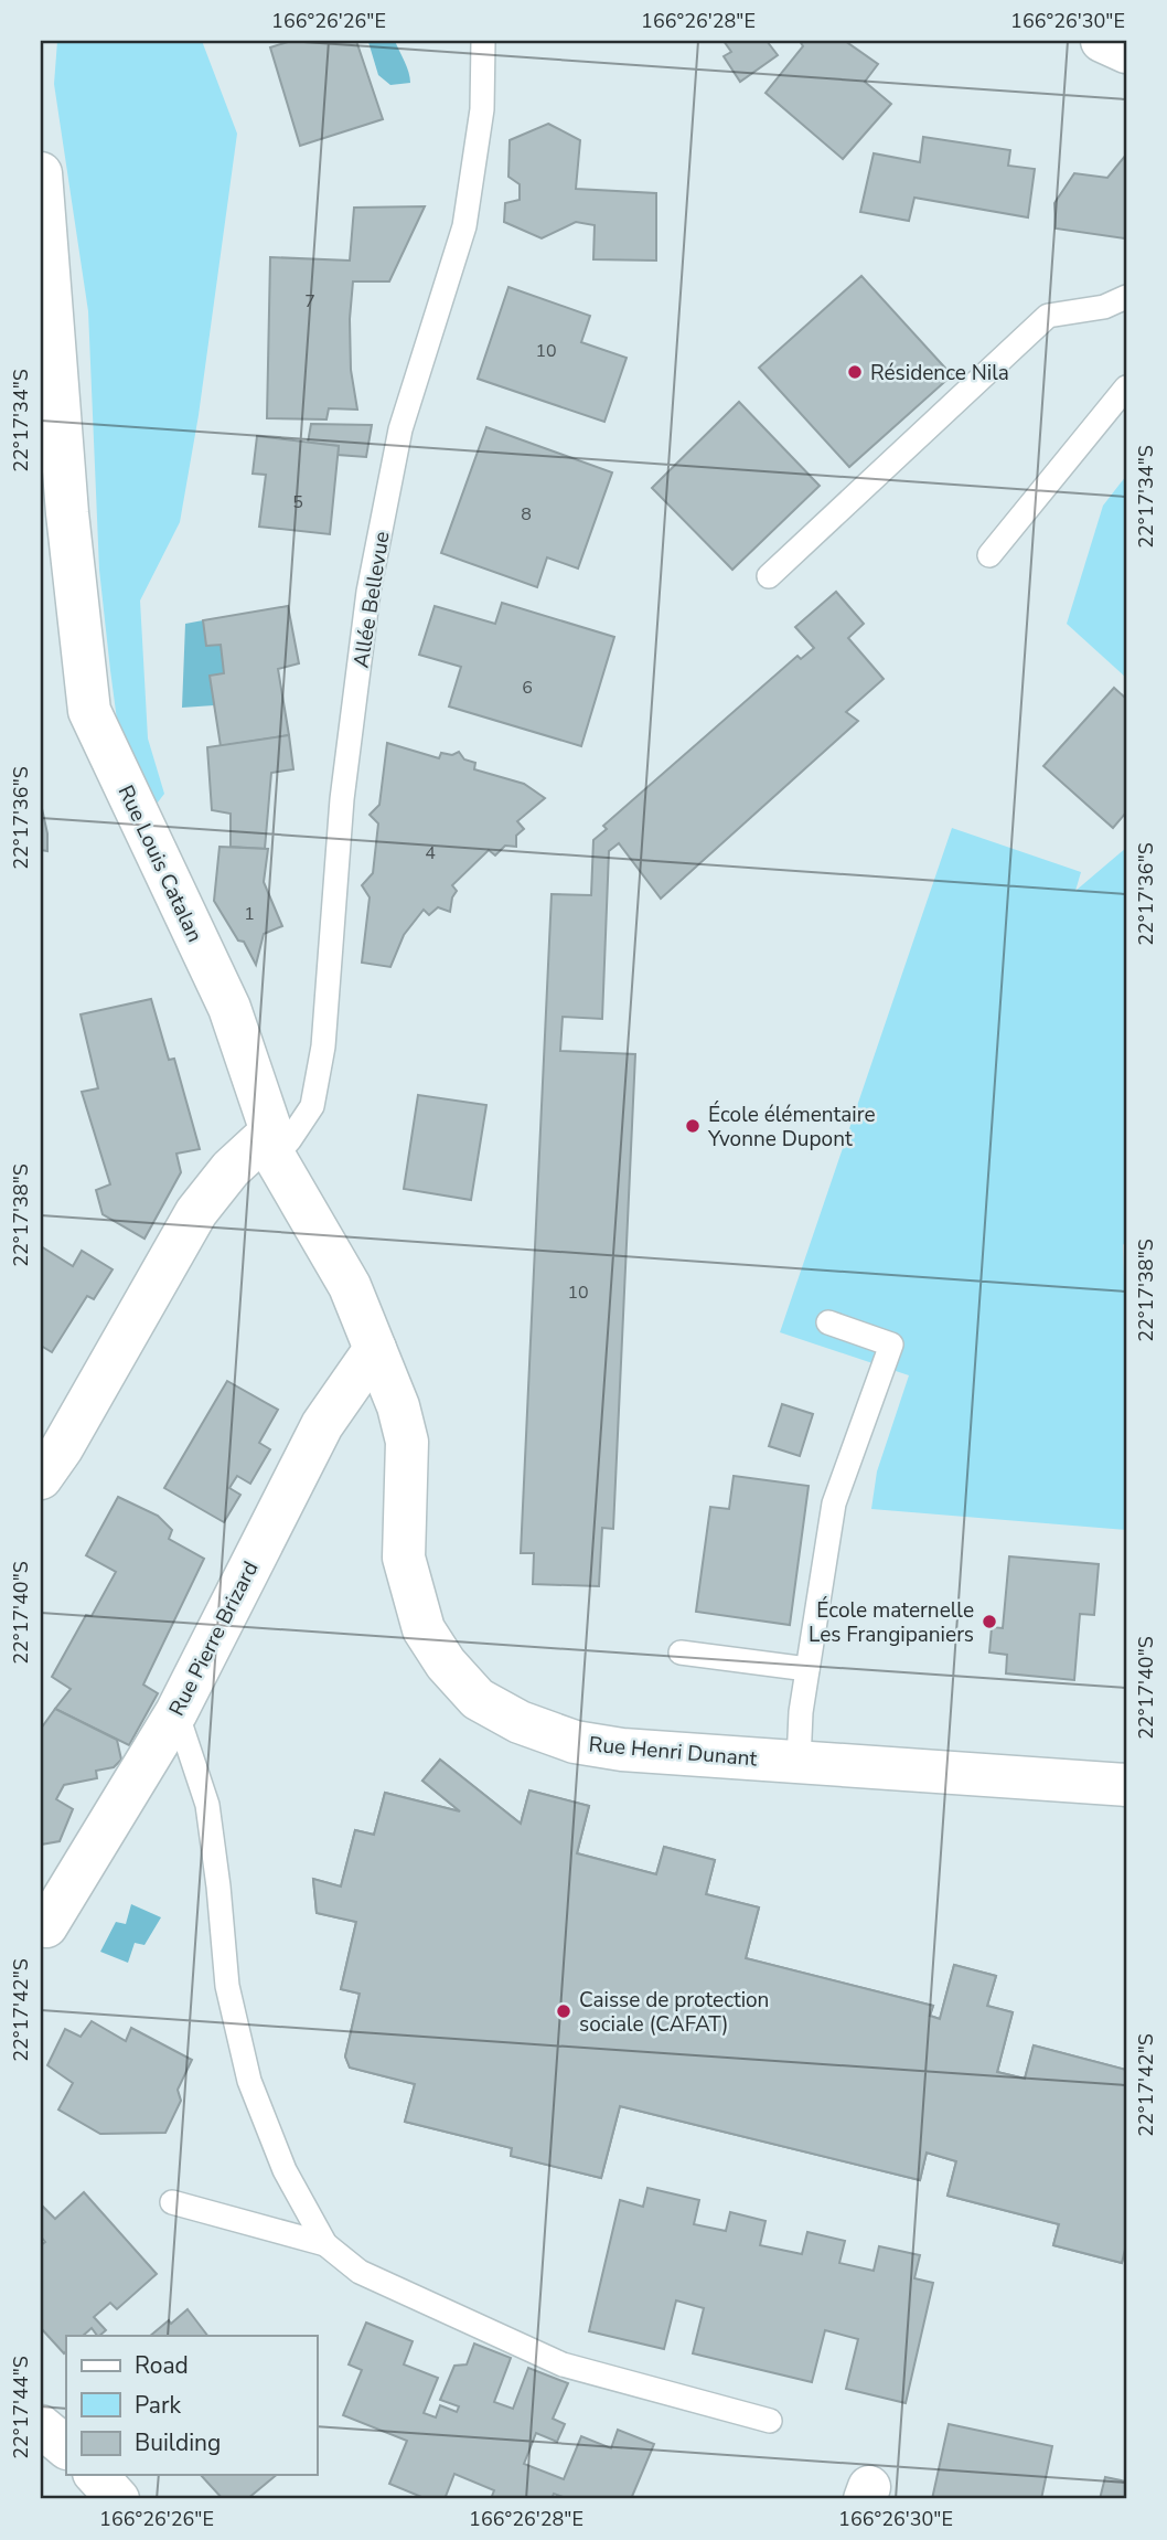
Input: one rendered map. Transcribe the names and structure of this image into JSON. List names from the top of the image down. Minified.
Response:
{"streets":{"street":["Rue Louis Catalan","Rue Pierre Brizard","Rue Henri Dunant"],"lane":["Allée Bellevue"]},"crossings":[["Allée Bellevue","Rue Louis Catalan"],["Allée Bellevue","Rue Henri Dunant"],["Rue Louis Catalan","Rue Henri Dunant"],["Rue Pierre Brizard","Rue Henri Dunant"]],"places":["Résidence Nila","École élémentaire Yvonne Dupont","École maternelle Les Frangipaniers","Caisse de protection sociale (CAFAT)"],"house_numbers":["7","10","5","8","6","4","1","10"],"legend":["Road","Park","Building"],"coordinates":["166°26'26\"E","166°26'28\"E","166°26'30\"E","22°17'34\"S","22°17'36\"S","22°17'38\"S","22°17'40\"S","22°17'42\"S","22°17'44\"S"]}
